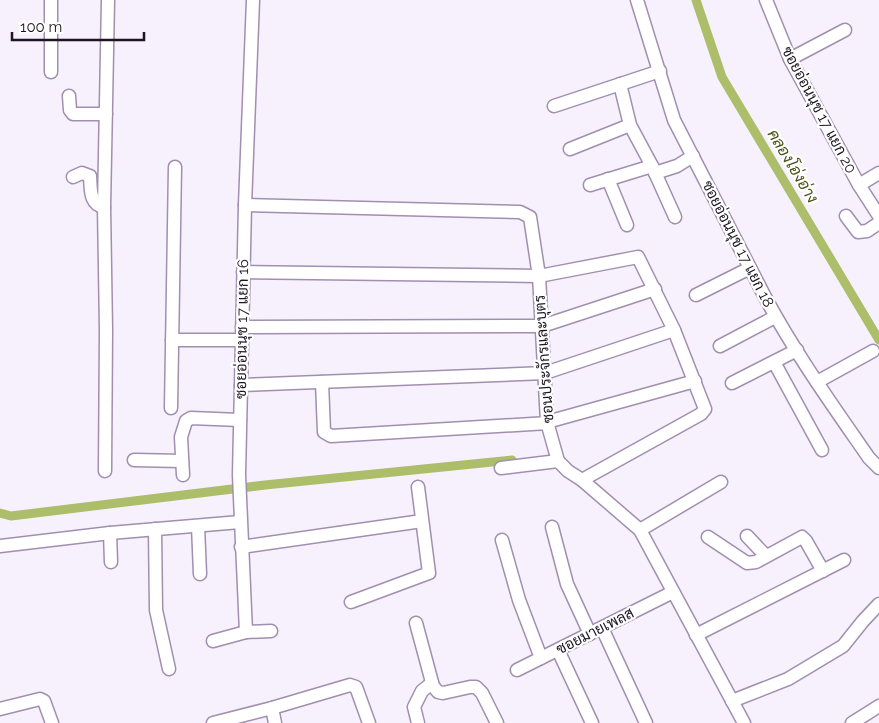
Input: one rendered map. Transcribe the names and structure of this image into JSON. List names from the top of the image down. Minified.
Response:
{"streets":{"street":["ซอยอ่อนนุช 17 แยก 20","ซอยอ่อนนุช 17 แยก 18","ซอยอ่อนนุช 17 แยก 16","ซอนประจักรและบุตร","ซอยมายเพลส"]},"crossings":[["ซอยอ่อนนุช 17 แยก 16","ซอนประจักรและบุตร"]],"water":["คลองโอ่งอ่าง"],"scale_bar":"100 m"}
